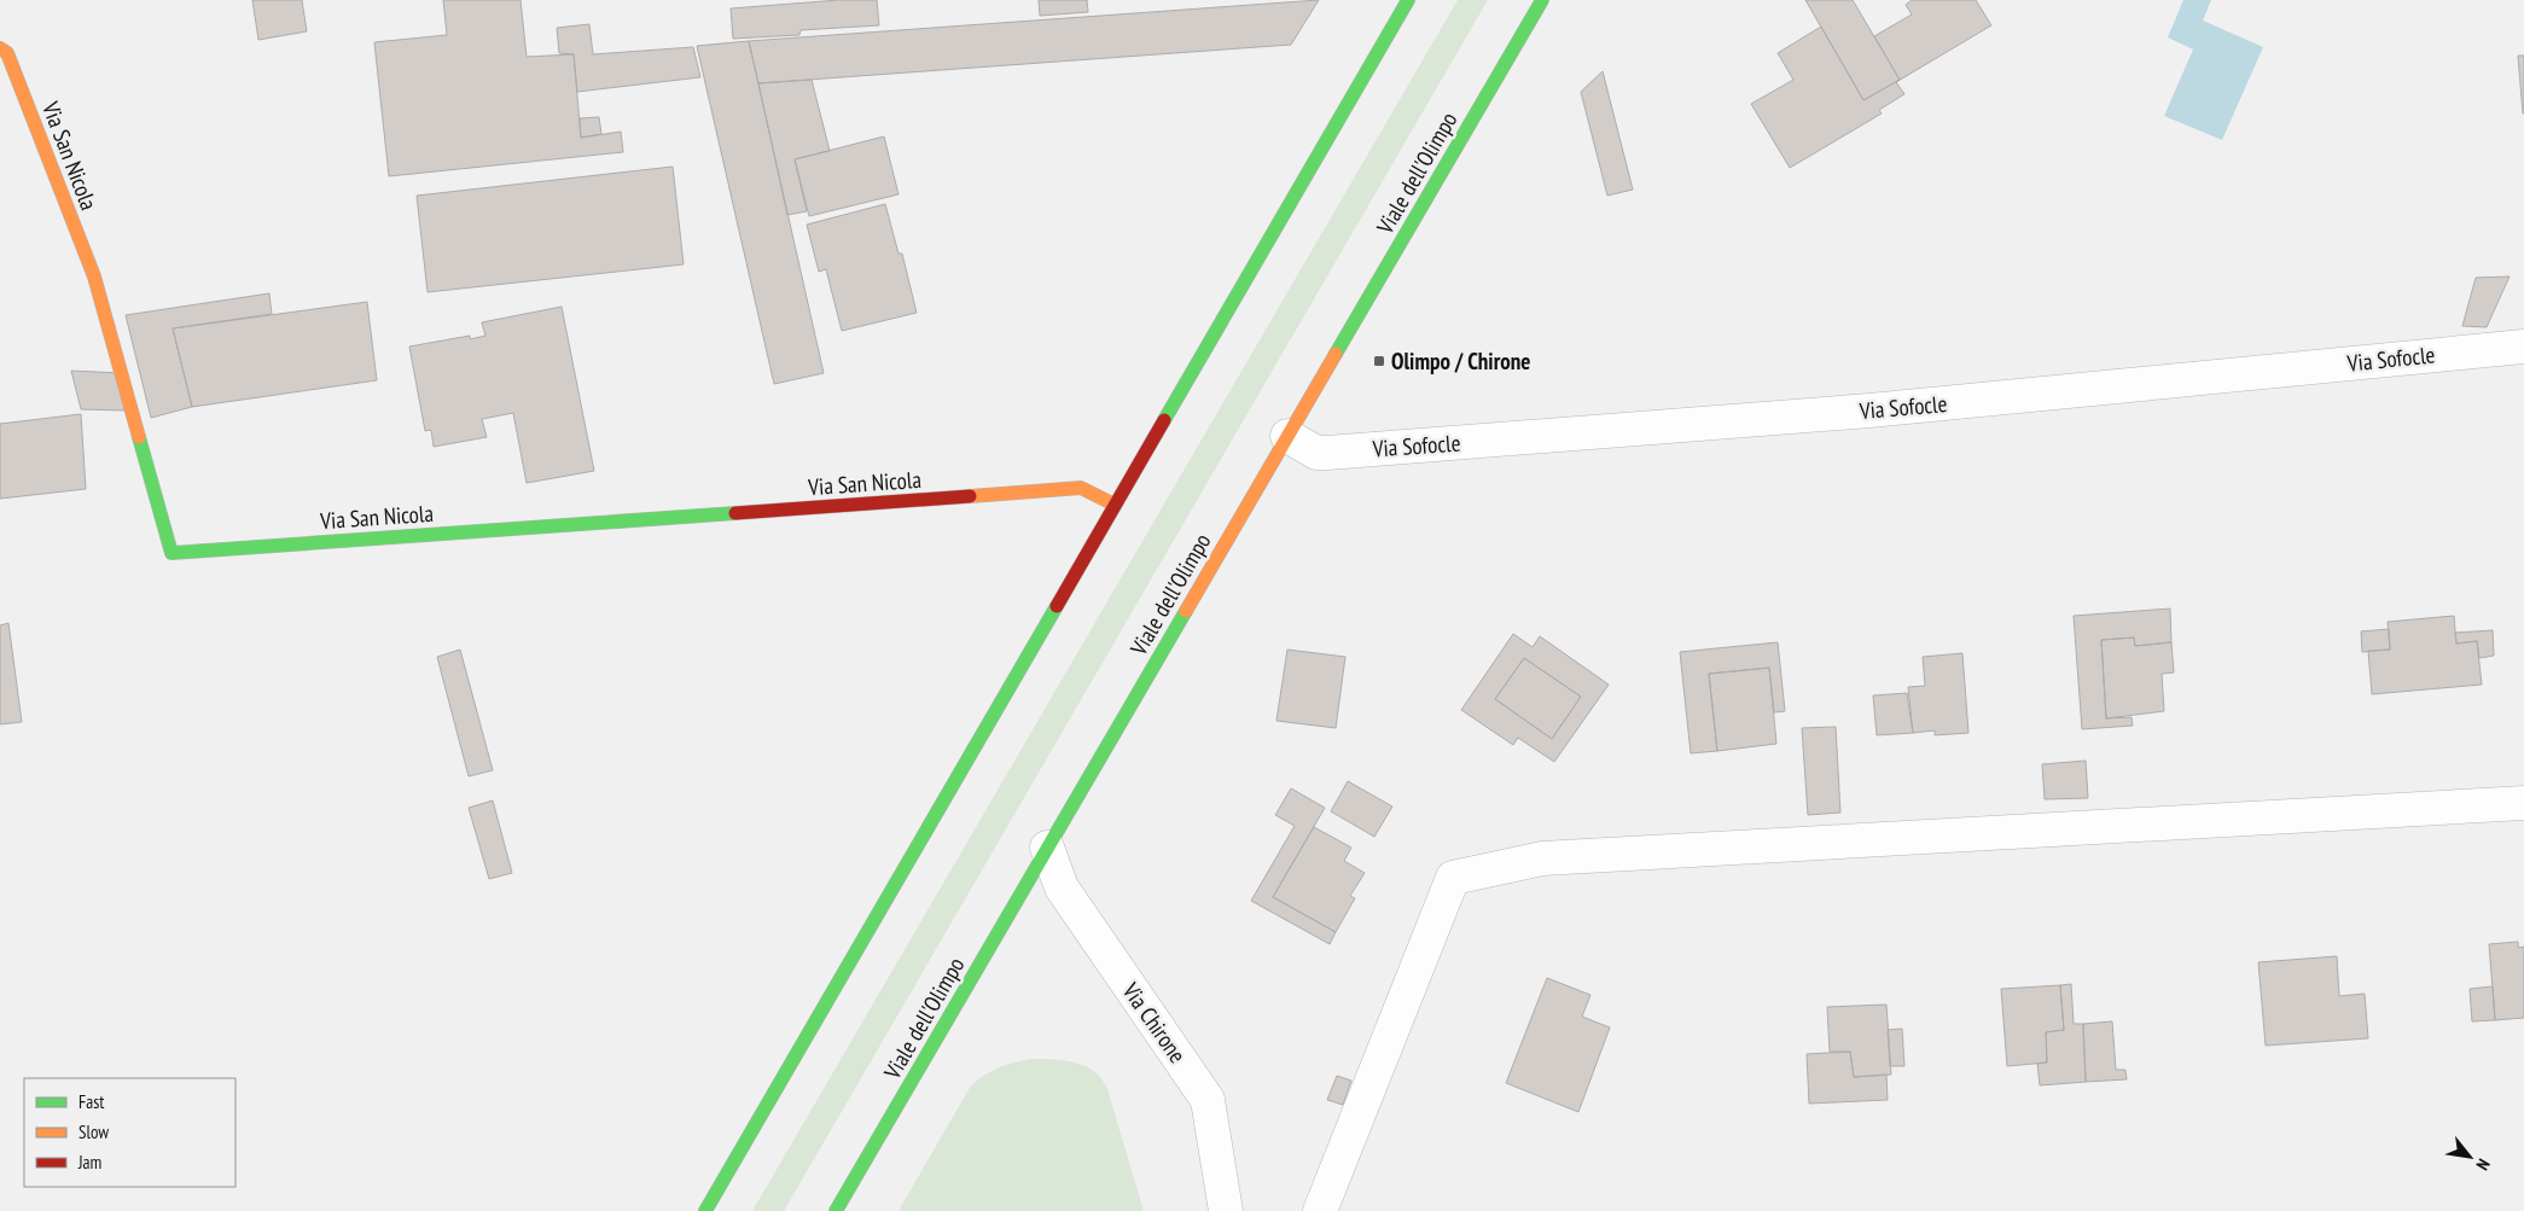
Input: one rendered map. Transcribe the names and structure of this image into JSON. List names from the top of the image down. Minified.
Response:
{"streets":{"street":["Via San Nicola","Viale dell'Olimpo","Via Sofocle","Via Chirone"]},"crossings":[["Viale dell'Olimpo","Via Sofocle"],["Viale dell'Olimpo","Via Chirone"]],"places":{"transit":["Olimpo / Chirone"]},"legend":["Fast","Slow","Jam"],"north":"bottom right"}
